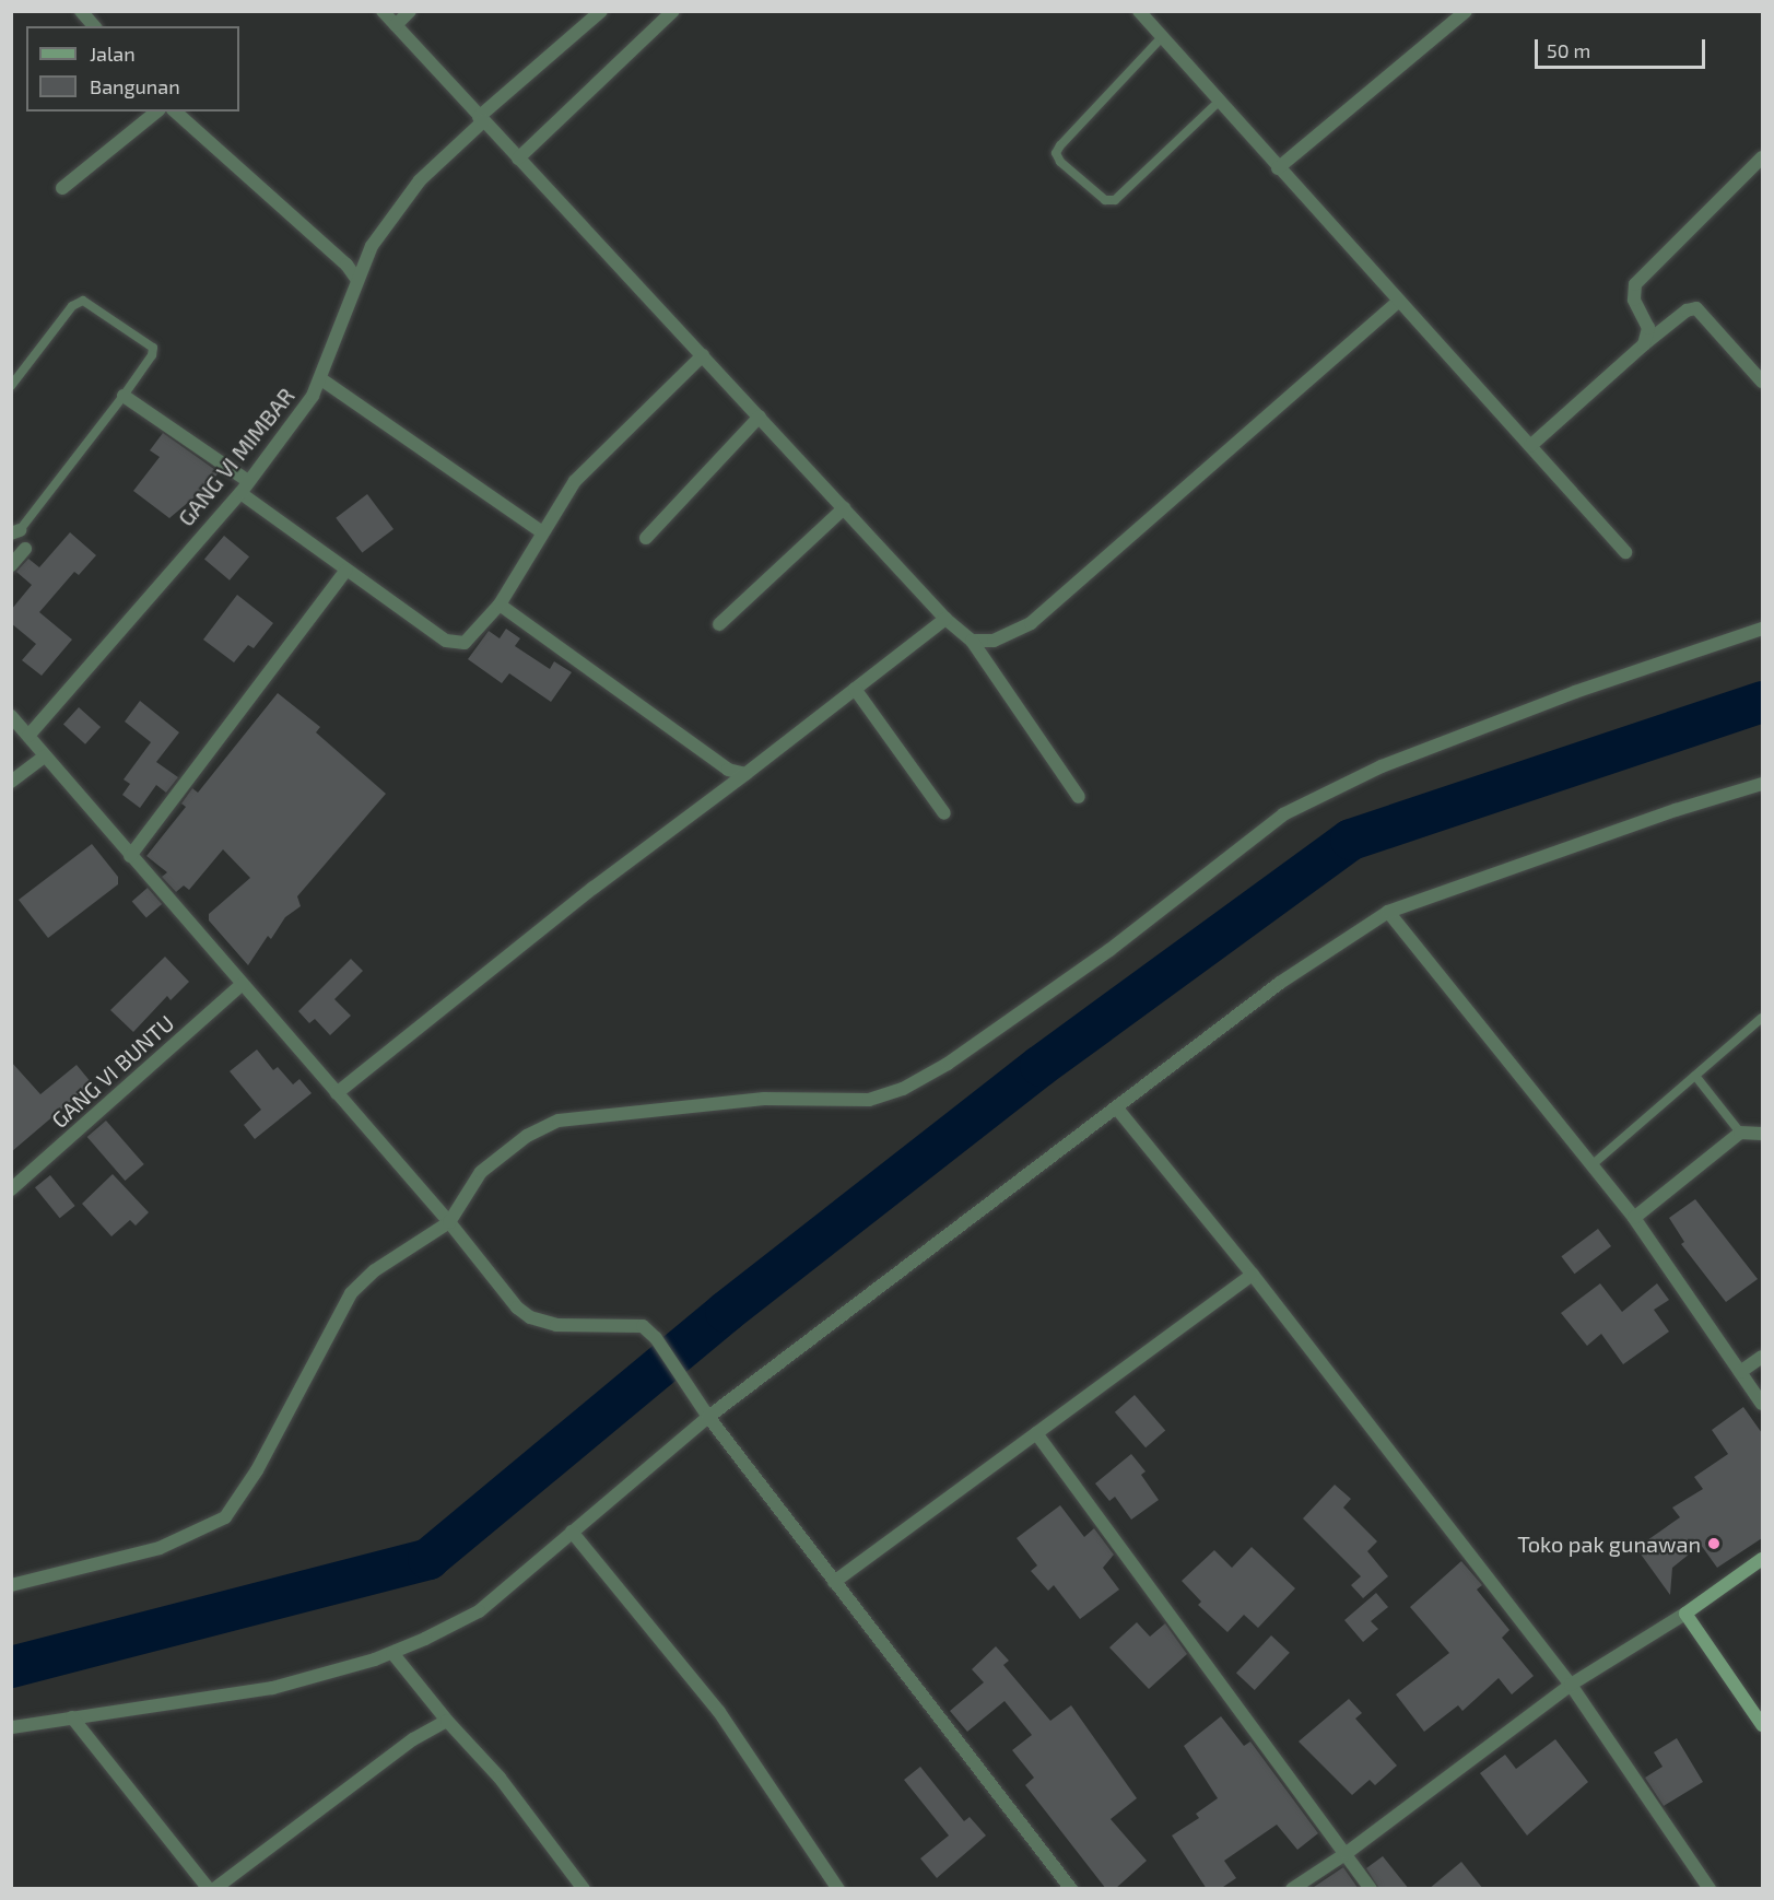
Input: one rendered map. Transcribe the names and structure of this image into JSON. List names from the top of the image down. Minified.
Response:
{"streets":{"street":["GANG VI MIMBAR","GANG VI BUNTU"]},"places":["Toko pak gunawan"],"legend":["Jalan","Bangunan"],"scale_bar":"50 m"}
